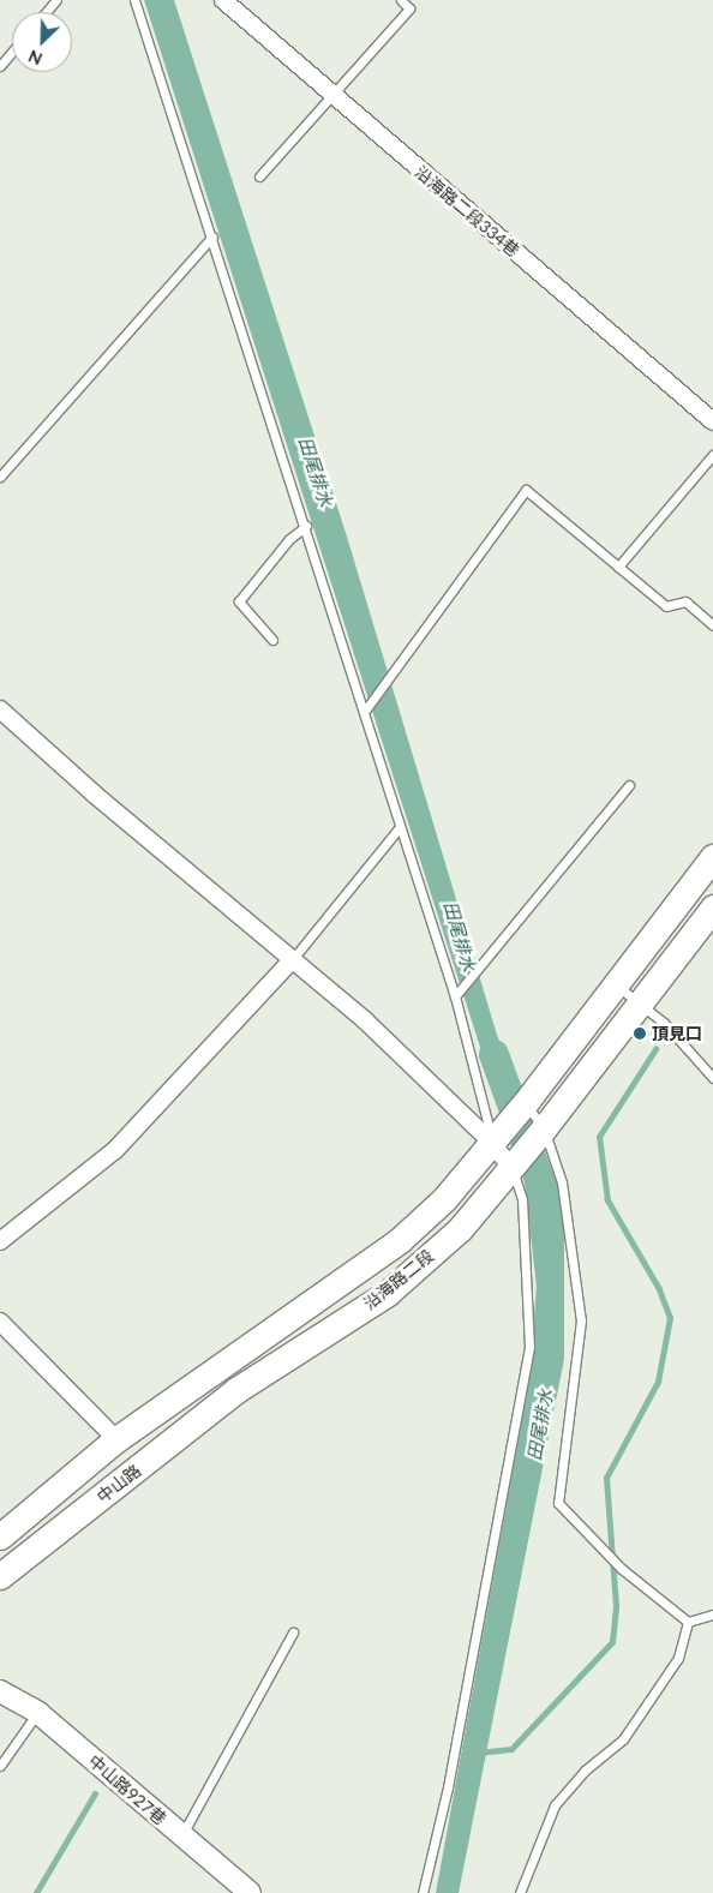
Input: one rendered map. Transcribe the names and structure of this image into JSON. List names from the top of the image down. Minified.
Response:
{"streets":{"main road":["沿海路二段","中山路"],"street":["沿海路二段334巷","中山路927巷"]},"crossings":[["沿海路二段","中山路"]],"water":["田尾排水"],"places":["頂見口"],"north":"bottom left"}
